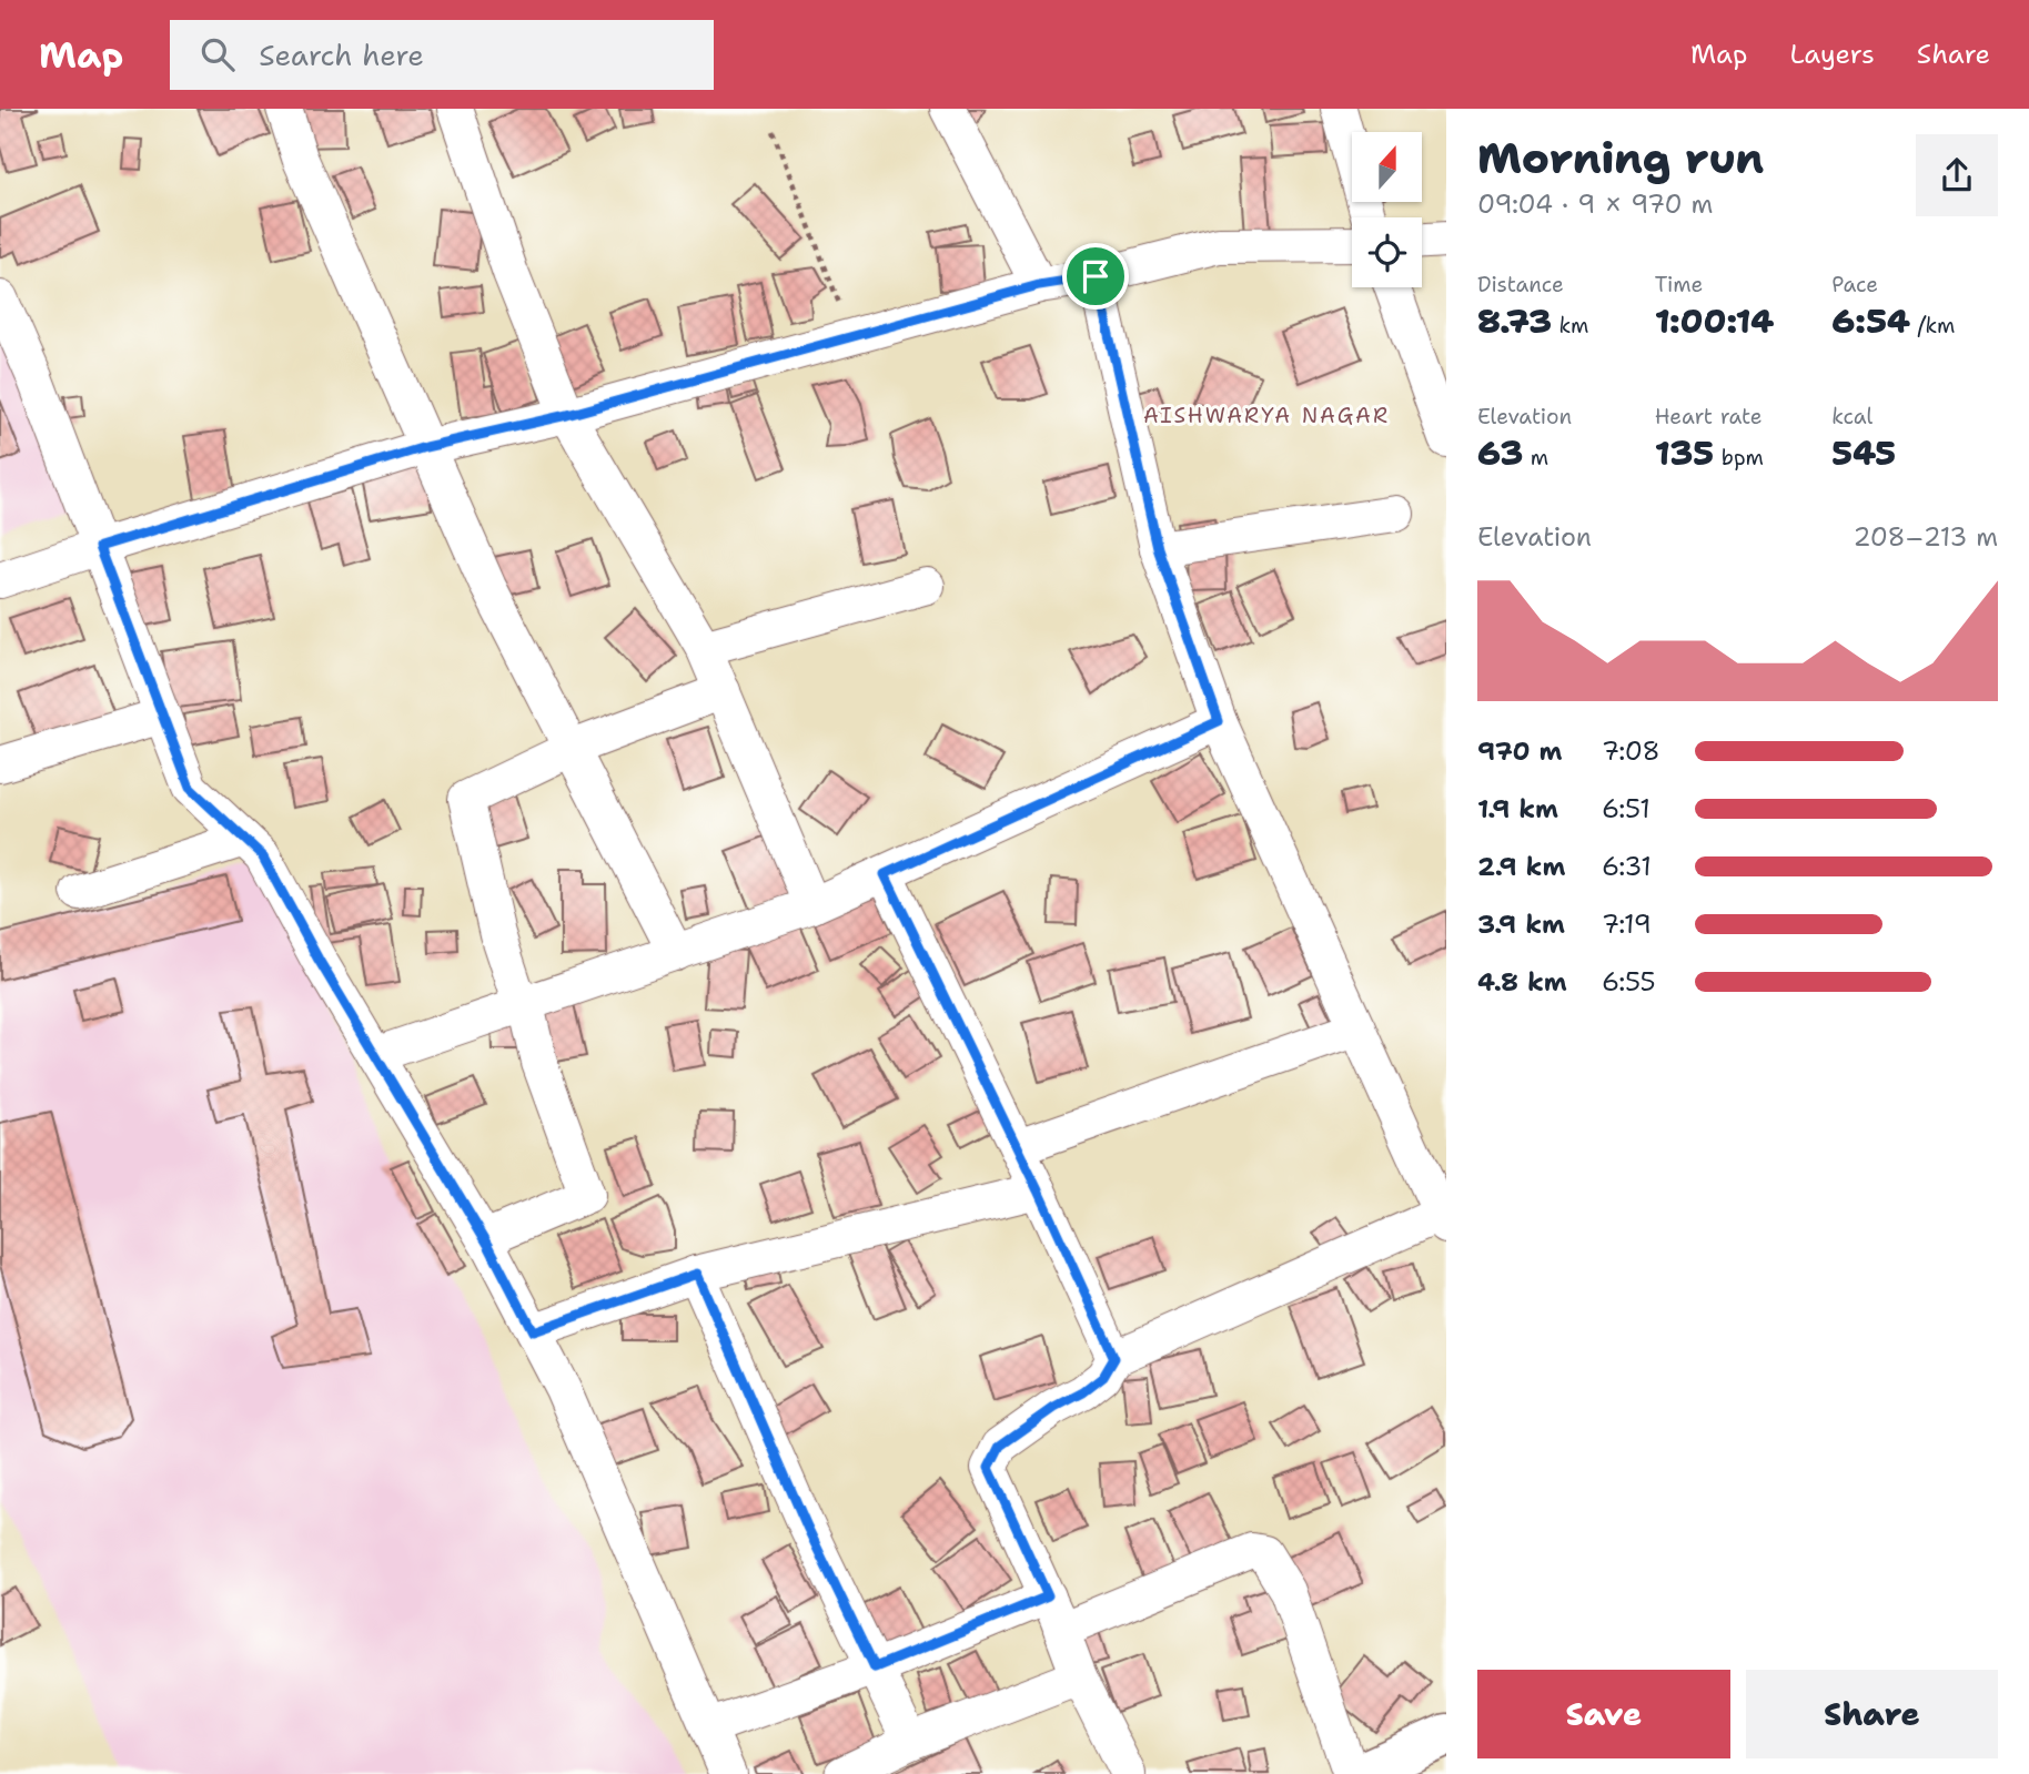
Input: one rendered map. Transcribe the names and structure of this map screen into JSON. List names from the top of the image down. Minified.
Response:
{"districts":["AISHWARYA NAGAR"],"north":"top","page":{"header":"Map","search":"Search here","nav":["Map","Layers","Share"],"heading":["Morning run","09:04 · 9 × 970 m"],"stats":[["Distance","8.73 km"],["Time","1:00:14"],["Pace","6:54 /km"],["Elevation","63 m"],["Heart rate","135 bpm"],["kcal","545"]],"chart":["Elevation","208–213 m"],"list":[{"name":"970 m","note":"7:08"},{"name":"1.9 km","note":"6:51"},{"name":"2.9 km","note":"6:31"},{"name":"3.9 km","note":"7:19"},{"name":"4.8 km","note":"6:55"}],"buttons":["Save","Share"]}}
